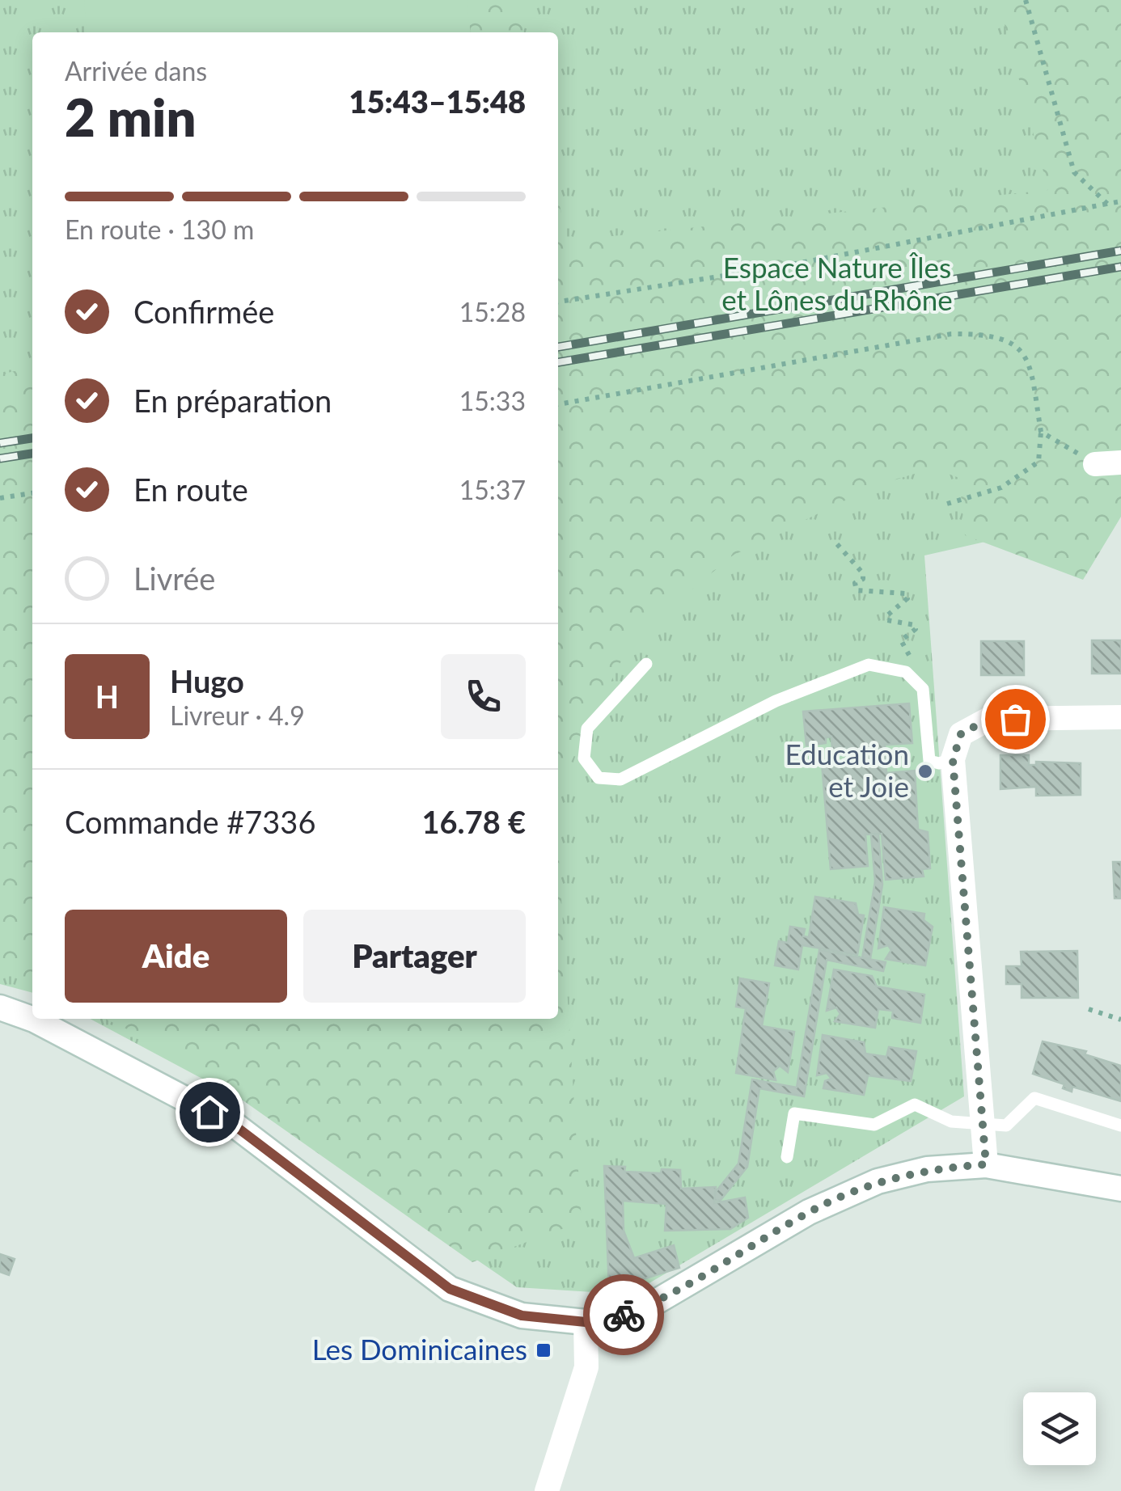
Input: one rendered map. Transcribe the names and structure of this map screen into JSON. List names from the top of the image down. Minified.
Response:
{"parks":["Espace Nature Îles et Lônes du Rhône"],"places":{"other":["Education et Joie"],"transit":["Les Dominicaines"]},"page":{"heading":["2 min","Arrivée dans","15:43–15:48"],"panel":["Hugo","Livreur · 4.9","Commande #7336","16.78 €"],"bar":"En route · 130 m","list":[["Confirmée","15:28"],["En préparation","15:33"],["En route","15:37"],"Livrée"],"round":"H","buttons":["Aide","Partager"]}}
